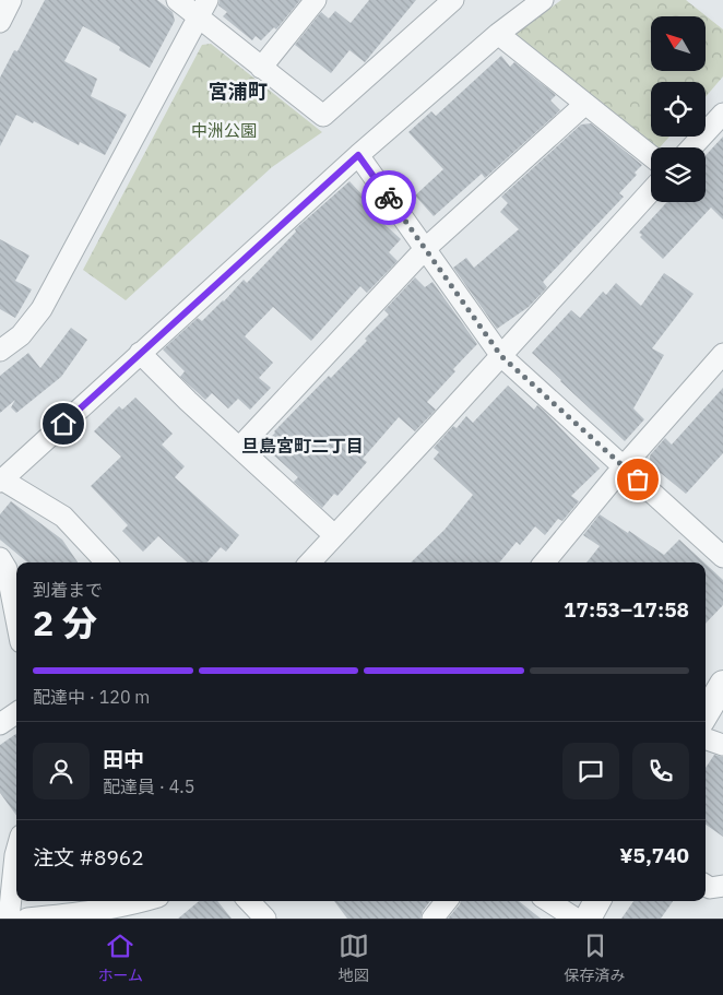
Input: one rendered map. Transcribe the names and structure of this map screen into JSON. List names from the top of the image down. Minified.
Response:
{"districts":["宮浦町","旦島宮町二丁目"],"parks":["中洲公園"],"north":"top left","page":{"heading":["2 分","到着まで","17:53–17:58"],"panel":["田中","配達員 · 4.5","注文 #8962","¥5,740"],"bar":"配達中 · 120 m","tabs":["ホーム","地図","保存済み"]}}
